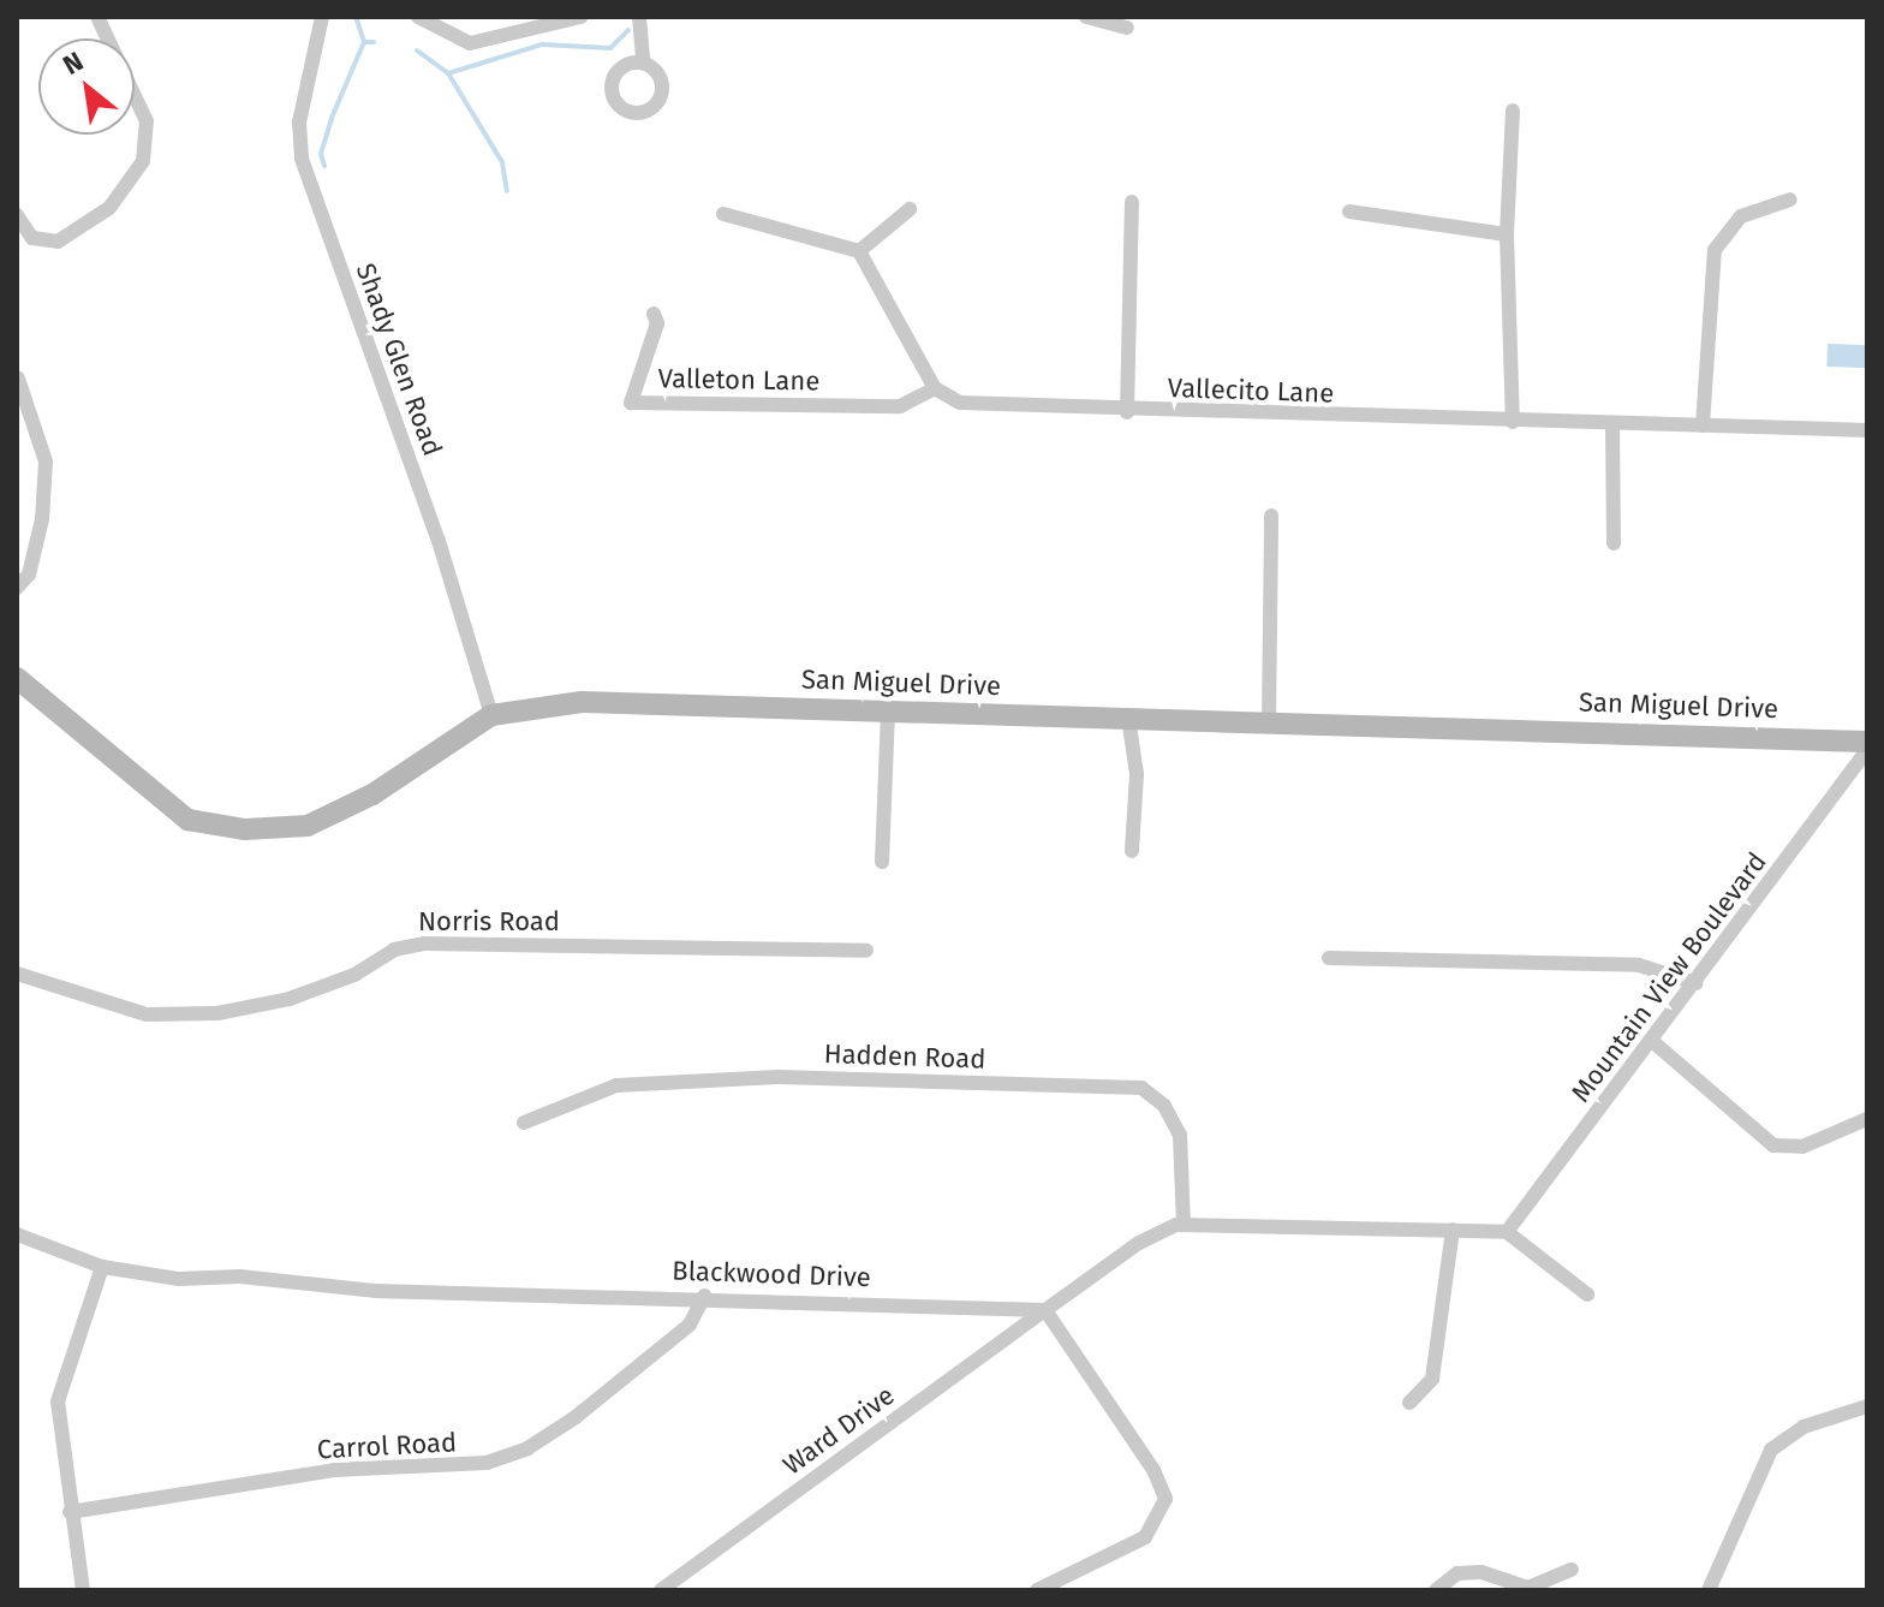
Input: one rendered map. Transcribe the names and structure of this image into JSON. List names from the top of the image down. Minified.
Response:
{"streets":{"street":["Shady Glen Road","Valleton Lane","Vallecito Lane","San Miguel Drive","Norris Road","Mountain View Boulevard","Hadden Road","Blackwood Drive","Ward Drive","Carrol Road"]},"crossings":[["Shady Glen Road","San Miguel Drive"],["Valleton Lane","Vallecito Lane"],["Blackwood Drive","Ward Drive"],["Blackwood Drive","Carrol Road"]],"north":"top left"}
